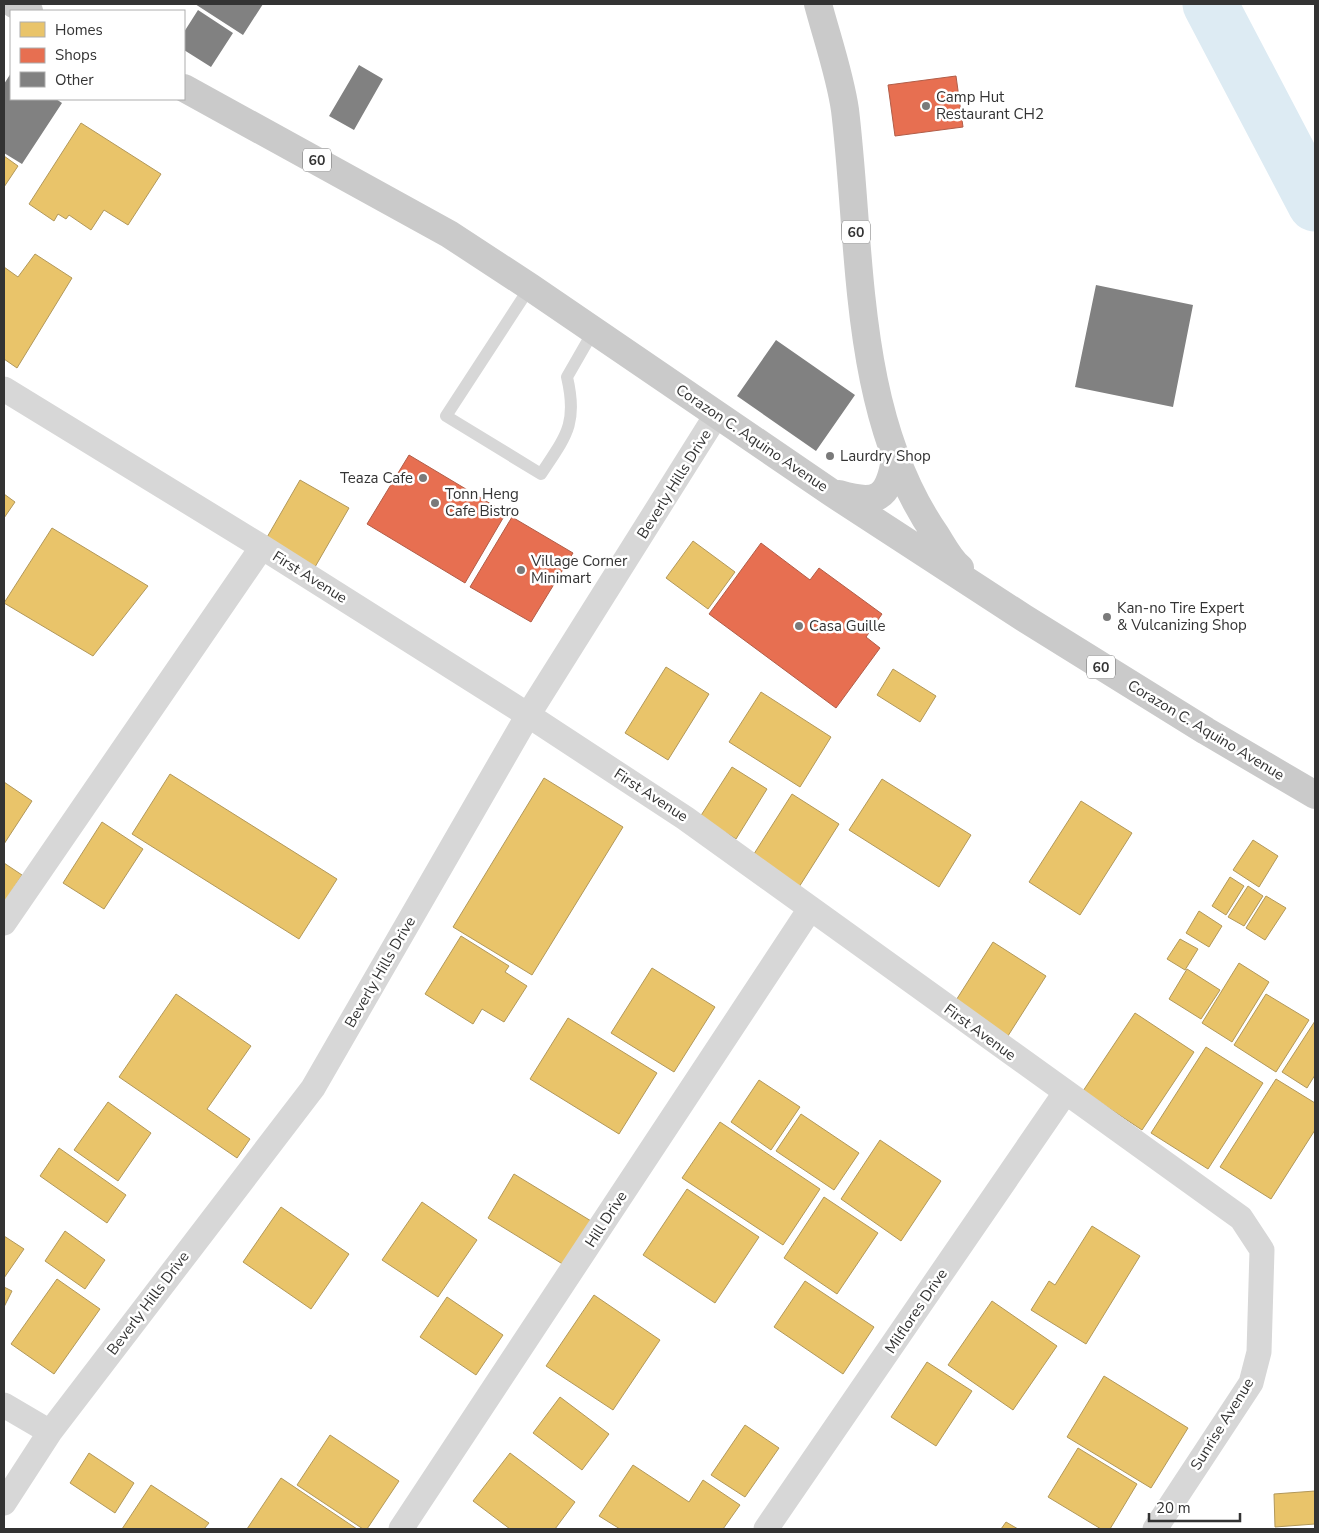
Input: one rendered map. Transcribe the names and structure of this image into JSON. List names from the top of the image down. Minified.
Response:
{"streets":{"main road":["60","Corazon C. Aquino Avenue"],"street":["Beverly Hills Drive","First Avenue","Hill Drive","Milflores Drive","Sunrise Avenue"]},"crossings":[["60","Corazon C. Aquino Avenue"],["Corazon C. Aquino Avenue","Beverly Hills Drive"],["Beverly Hills Drive","First Avenue"],["First Avenue","Hill Drive"],["First Avenue","Milflores Drive"],["First Avenue","Sunrise Avenue"]],"places":["Camp Hut Restaurant CH2","Laurdry Shop","Teaza Cafe","Tonn Heng Cafe Bistro","Village Corner Minimart","Kan-no Tire Expert & Vulcanizing Shop","Casa Guille"],"legend":["Homes","Shops","Other"],"scale_bar":"20 m"}
